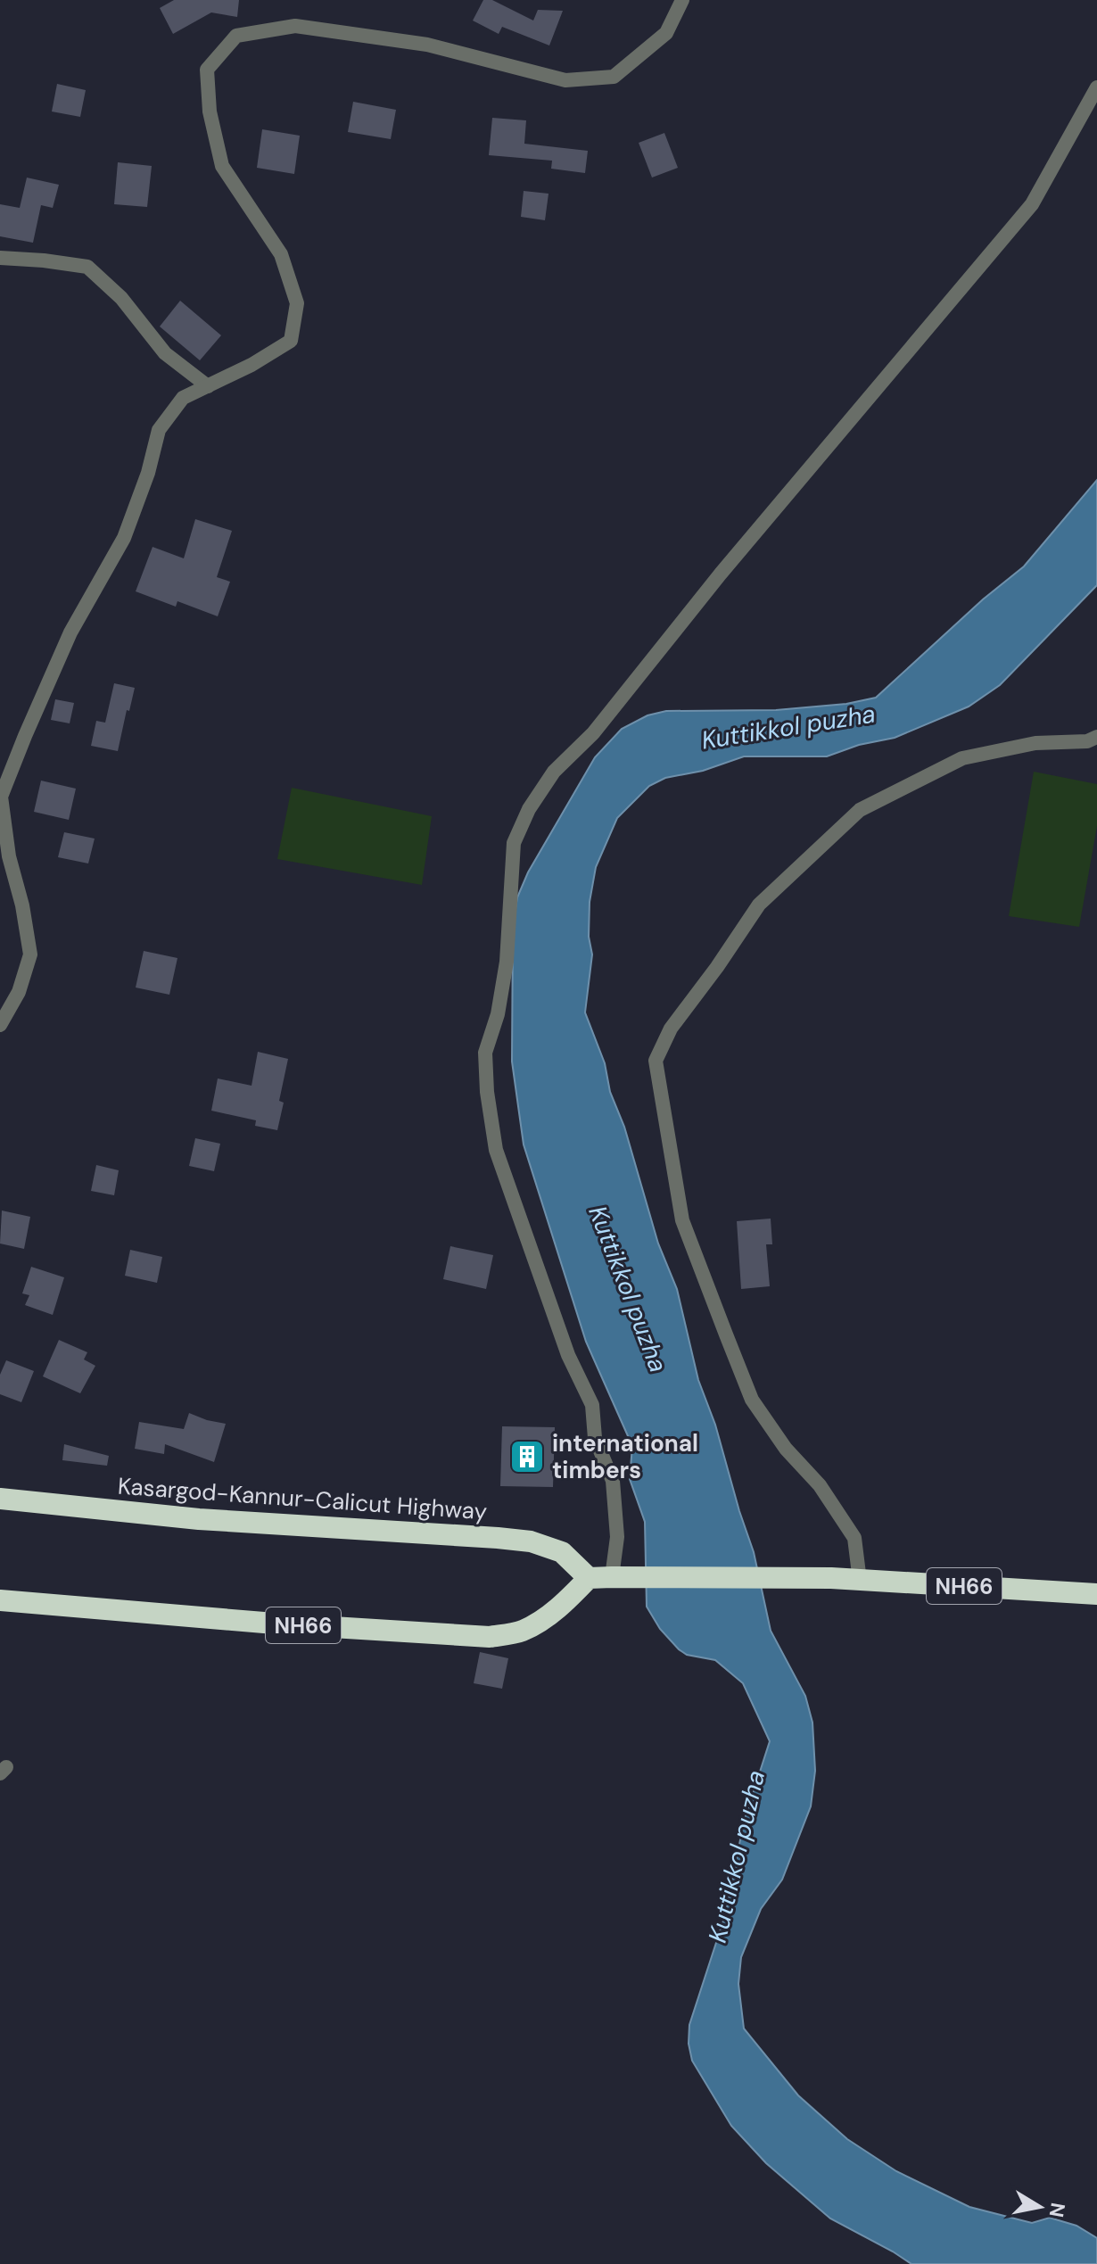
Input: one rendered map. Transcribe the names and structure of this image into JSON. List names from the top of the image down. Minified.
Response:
{"streets":{"highway":["Kasargod-Kannur-Calicut Highway","NH66"]},"crossings":[["Kasargod-Kannur-Calicut Highway","NH66"]],"water":["Kuttikkol puzha"],"places":{"building":["international timbers"]},"north":"right"}
